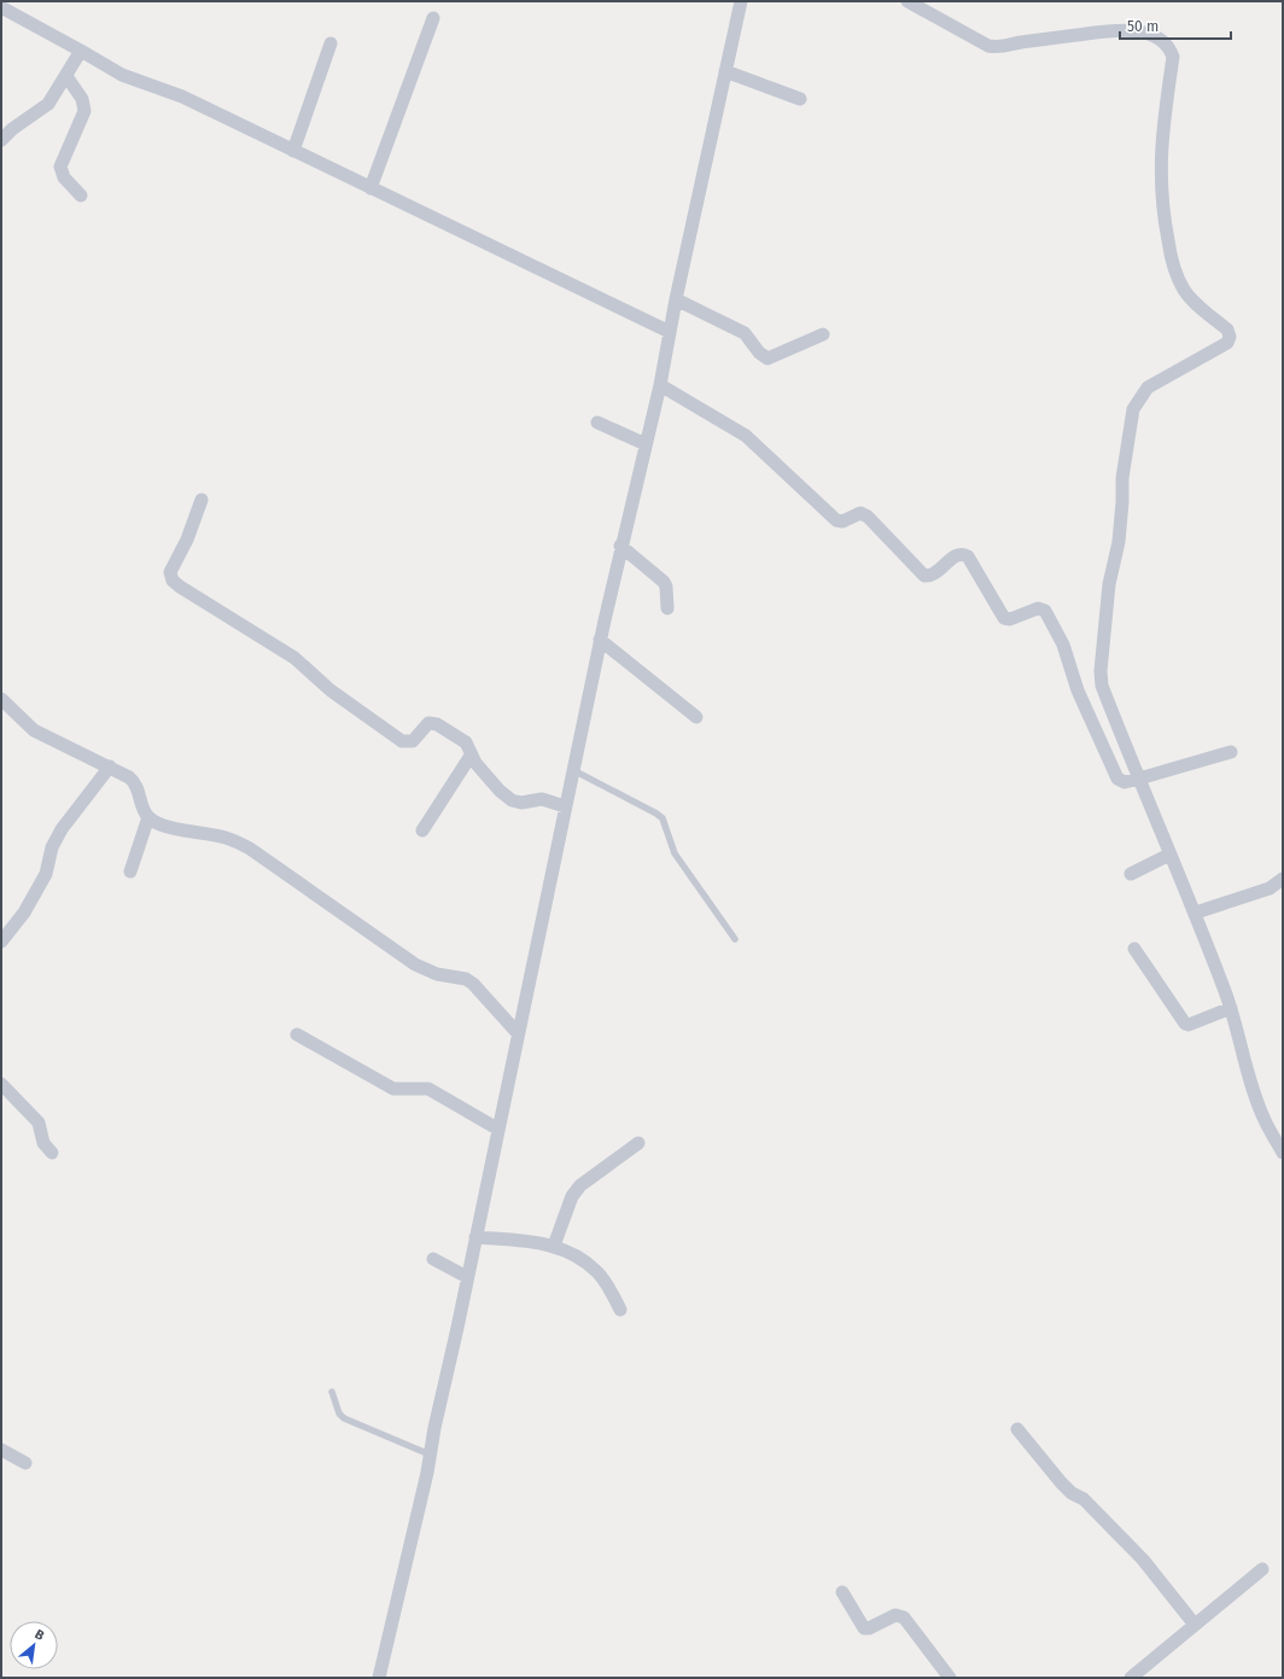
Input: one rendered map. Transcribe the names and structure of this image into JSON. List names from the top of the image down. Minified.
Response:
{"scale_bar":"50 m","north":"top right"}
